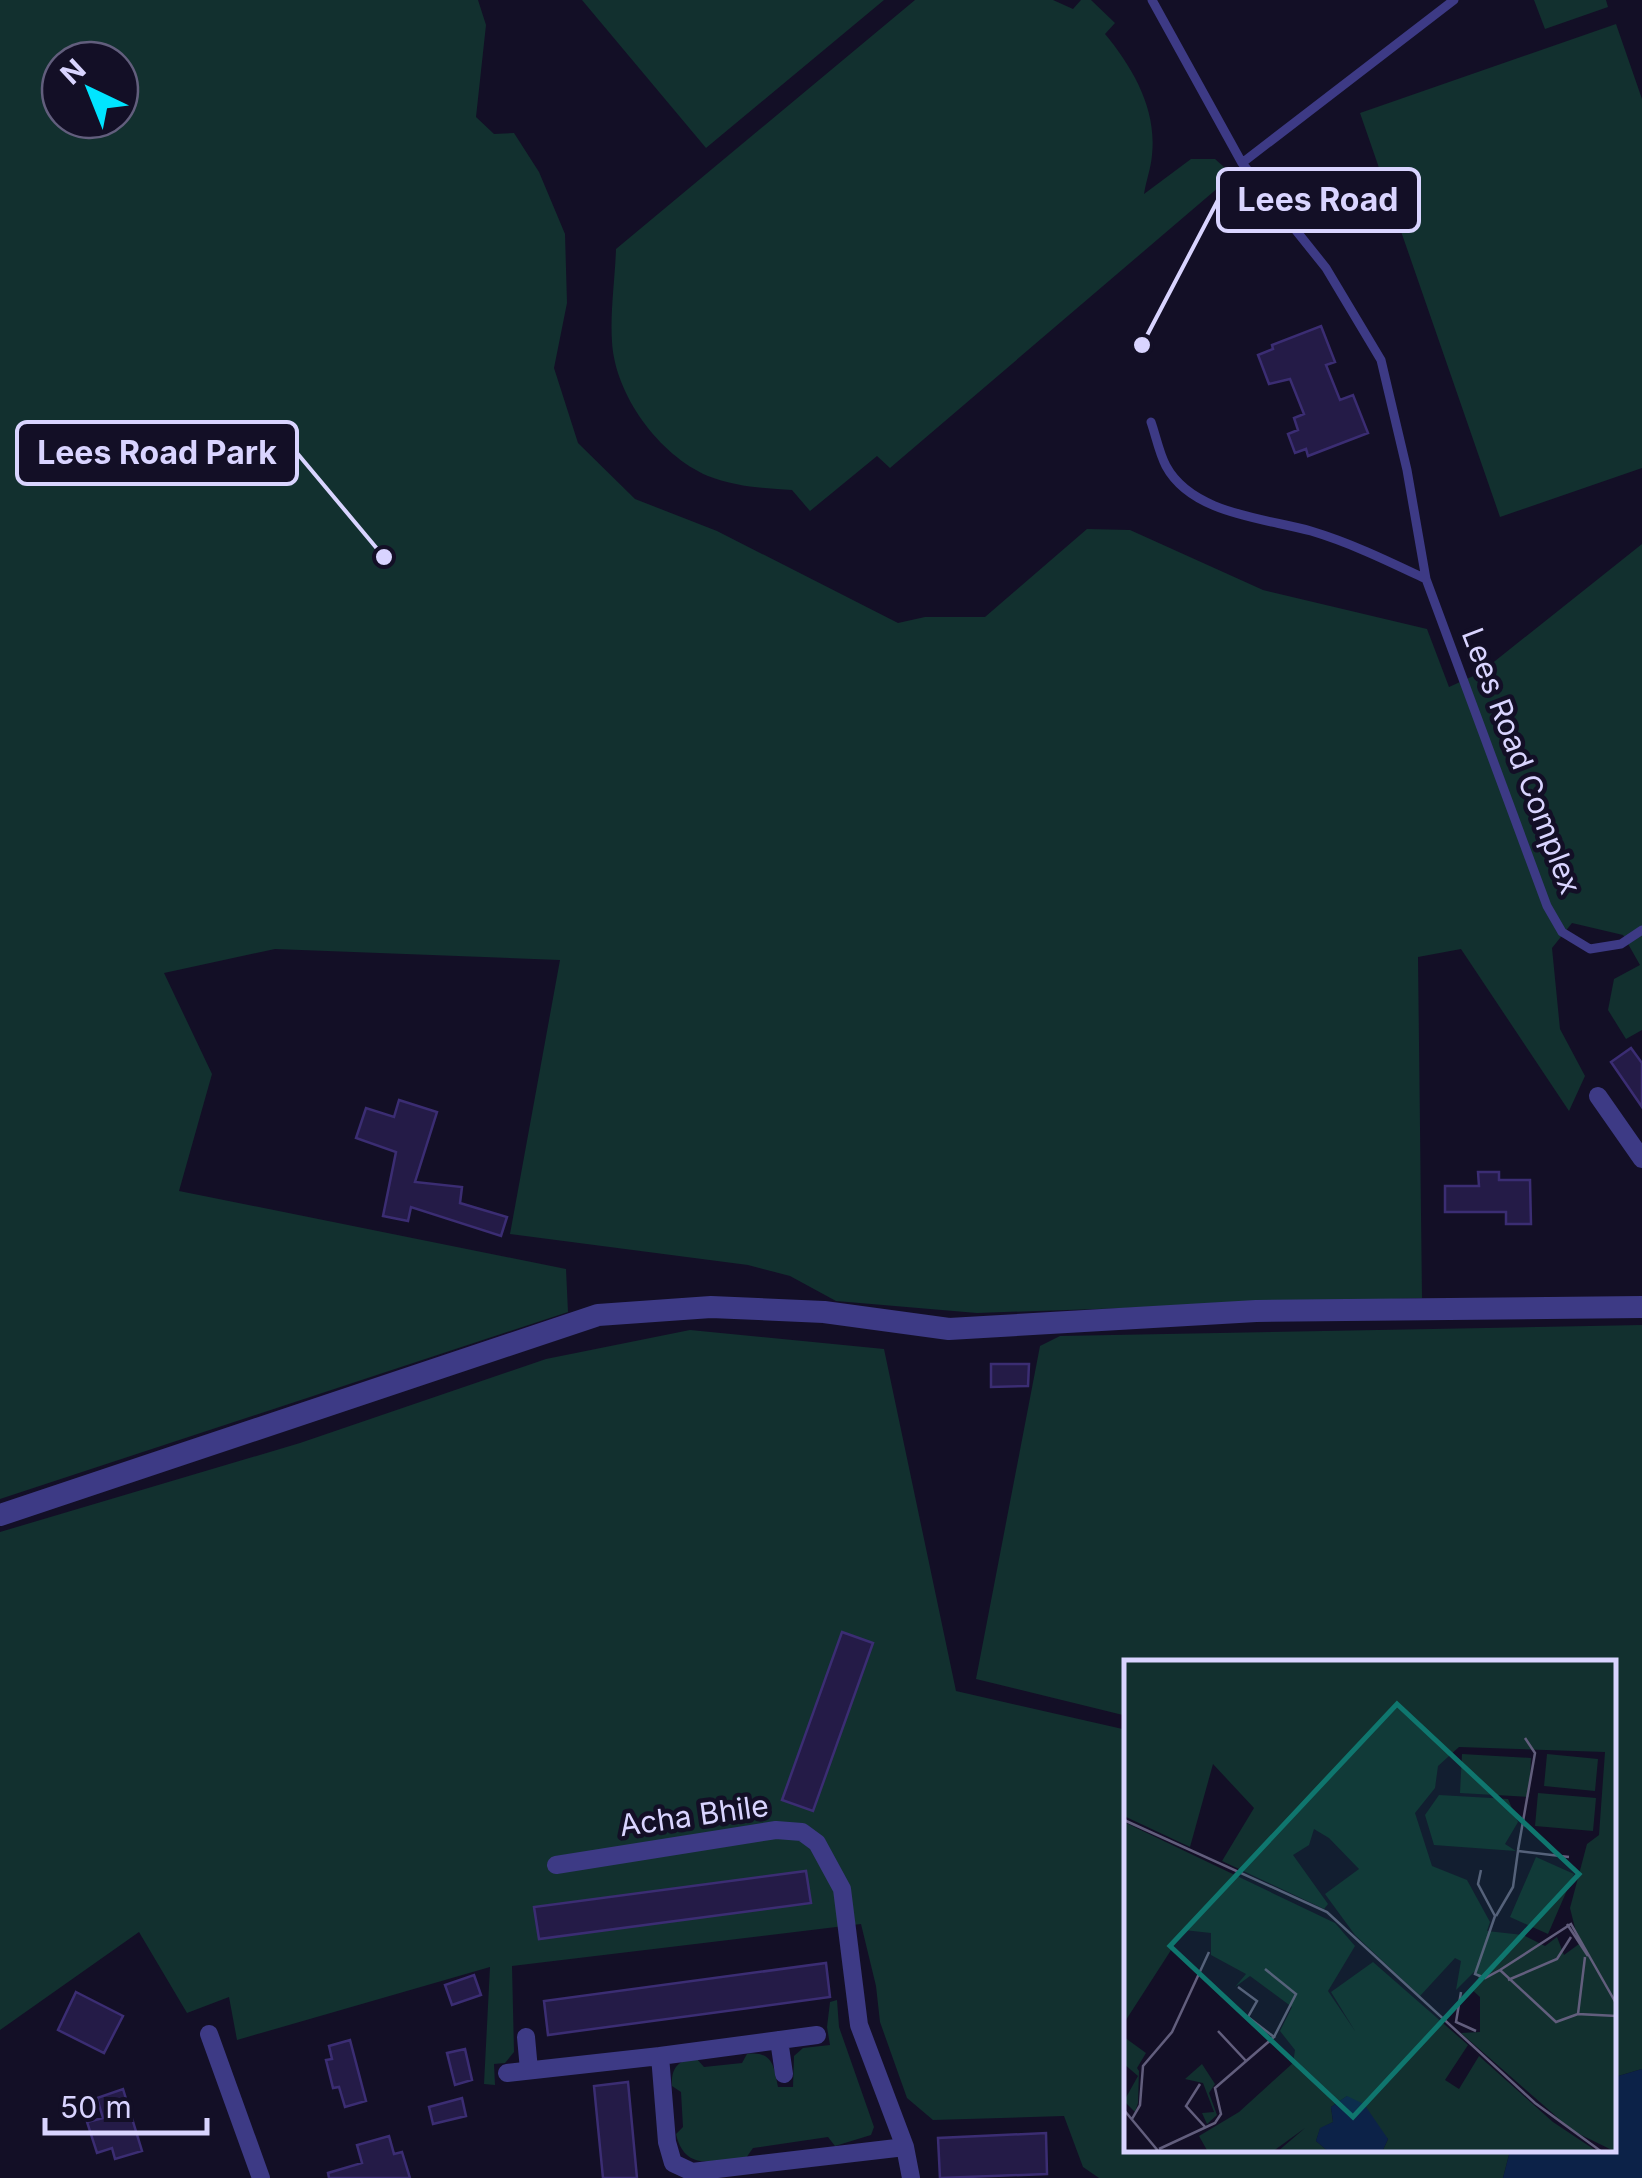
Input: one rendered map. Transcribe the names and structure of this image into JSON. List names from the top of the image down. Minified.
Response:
{"streets":{"street":["Acha Bhile"],"lane":["Lees Road Complex"]},"places":["Lees Road","Lees Road Park"],"scale_bar":"50 m","north":"top left"}
